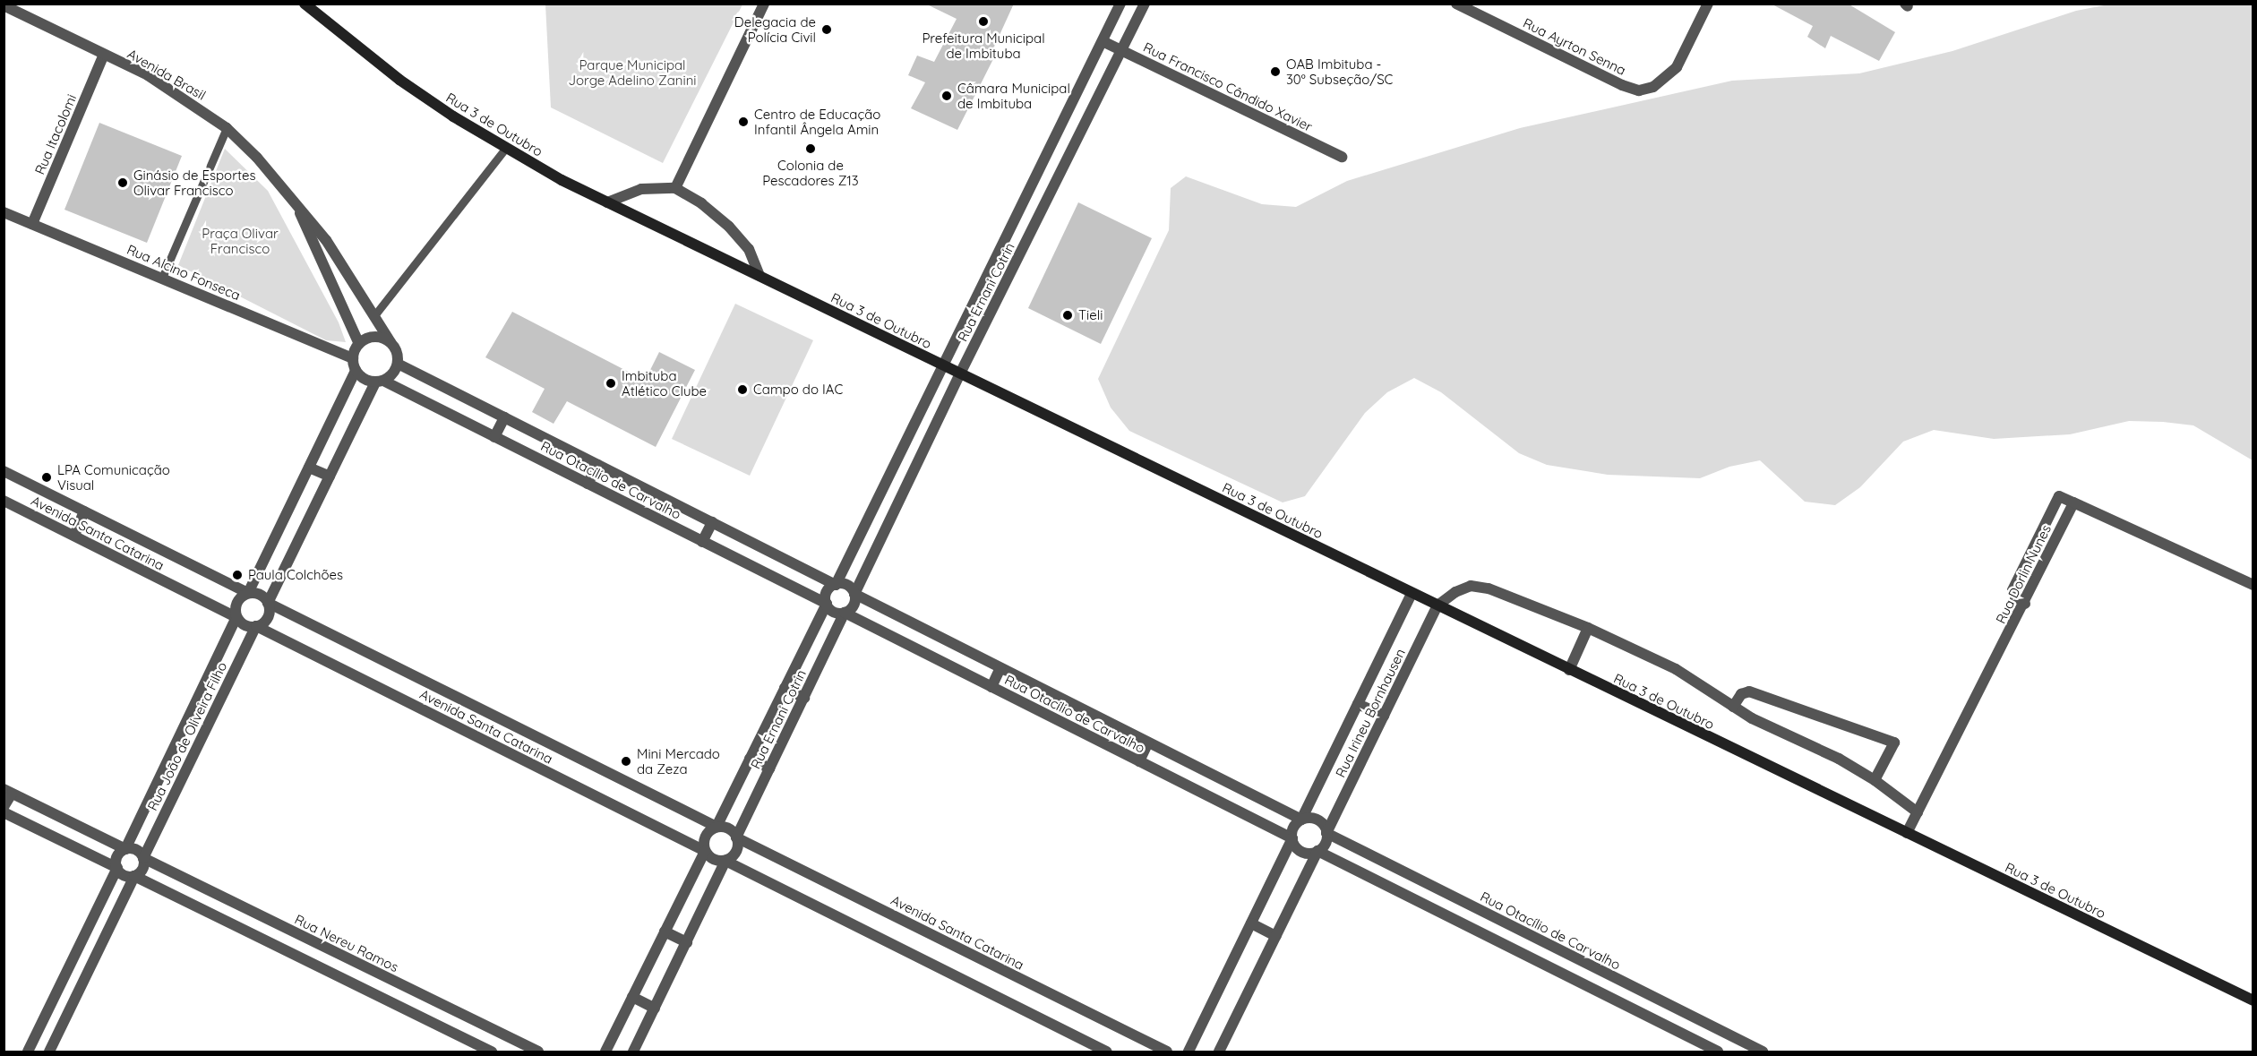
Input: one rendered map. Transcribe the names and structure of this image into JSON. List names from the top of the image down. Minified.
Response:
{"streets":{"main road":["Rua 3 de Outubro"],"street":["Rua Ayrton Senna","Avenida Brasil","Rua Francisco Cândido Xavier","Rua Itacolomi","Rua Alcino Fonseca","Rua Ernani Cotrin","Rua Otacílio de Carvalho","Avenida Santa Catarina","Rua Dorlin Nunes","Rua Irineu Bornhausen","Rua João de Oliveira Filho","Rua Nereu Ramos"]},"crossings":[["Avenida Brasil","Rua Itacolomi"],["Avenida Brasil","Rua Alcino Fonseca"],["Avenida Brasil","Rua Otacílio de Carvalho"],["Rua Francisco Cândido Xavier","Rua Ernani Cotrin"],["Rua 3 de Outubro","Rua Ernani Cotrin"],["Rua 3 de Outubro","Rua Dorlin Nunes"],["Rua 3 de Outubro","Rua Irineu Bornhausen"],["Rua Itacolomi","Rua Alcino Fonseca"],["Rua Alcino Fonseca","Rua Otacílio de Carvalho"],["Rua Ernani Cotrin","Rua Otacílio de Carvalho"],["Rua Ernani Cotrin","Avenida Santa Catarina"],["Rua Otacílio de Carvalho","Rua Irineu Bornhausen"],["Avenida Santa Catarina","Rua João de Oliveira Filho"],["Rua João de Oliveira Filho","Rua Nereu Ramos"]],"parks":["Parque Municipal Jorge Adelino Zanini","Praça Olivar Francisco"],"places":["Prefeitura Municipal de Imbituba","Delegacia de Polícia Civil","OAB Imbituba - 30° Subseção/SC","Câmara Municipal de Imbituba","Centro de Educação Infantil Ângela Amin","Colonia de Pescadores Z13","Ginásio de Esportes Olivar Francisco","Tieli","Imbituba Atlético Clube","Campo do IAC","LPA Comunicação Visual","Paula Colchões","Mini Mercado da Zeza"]}
